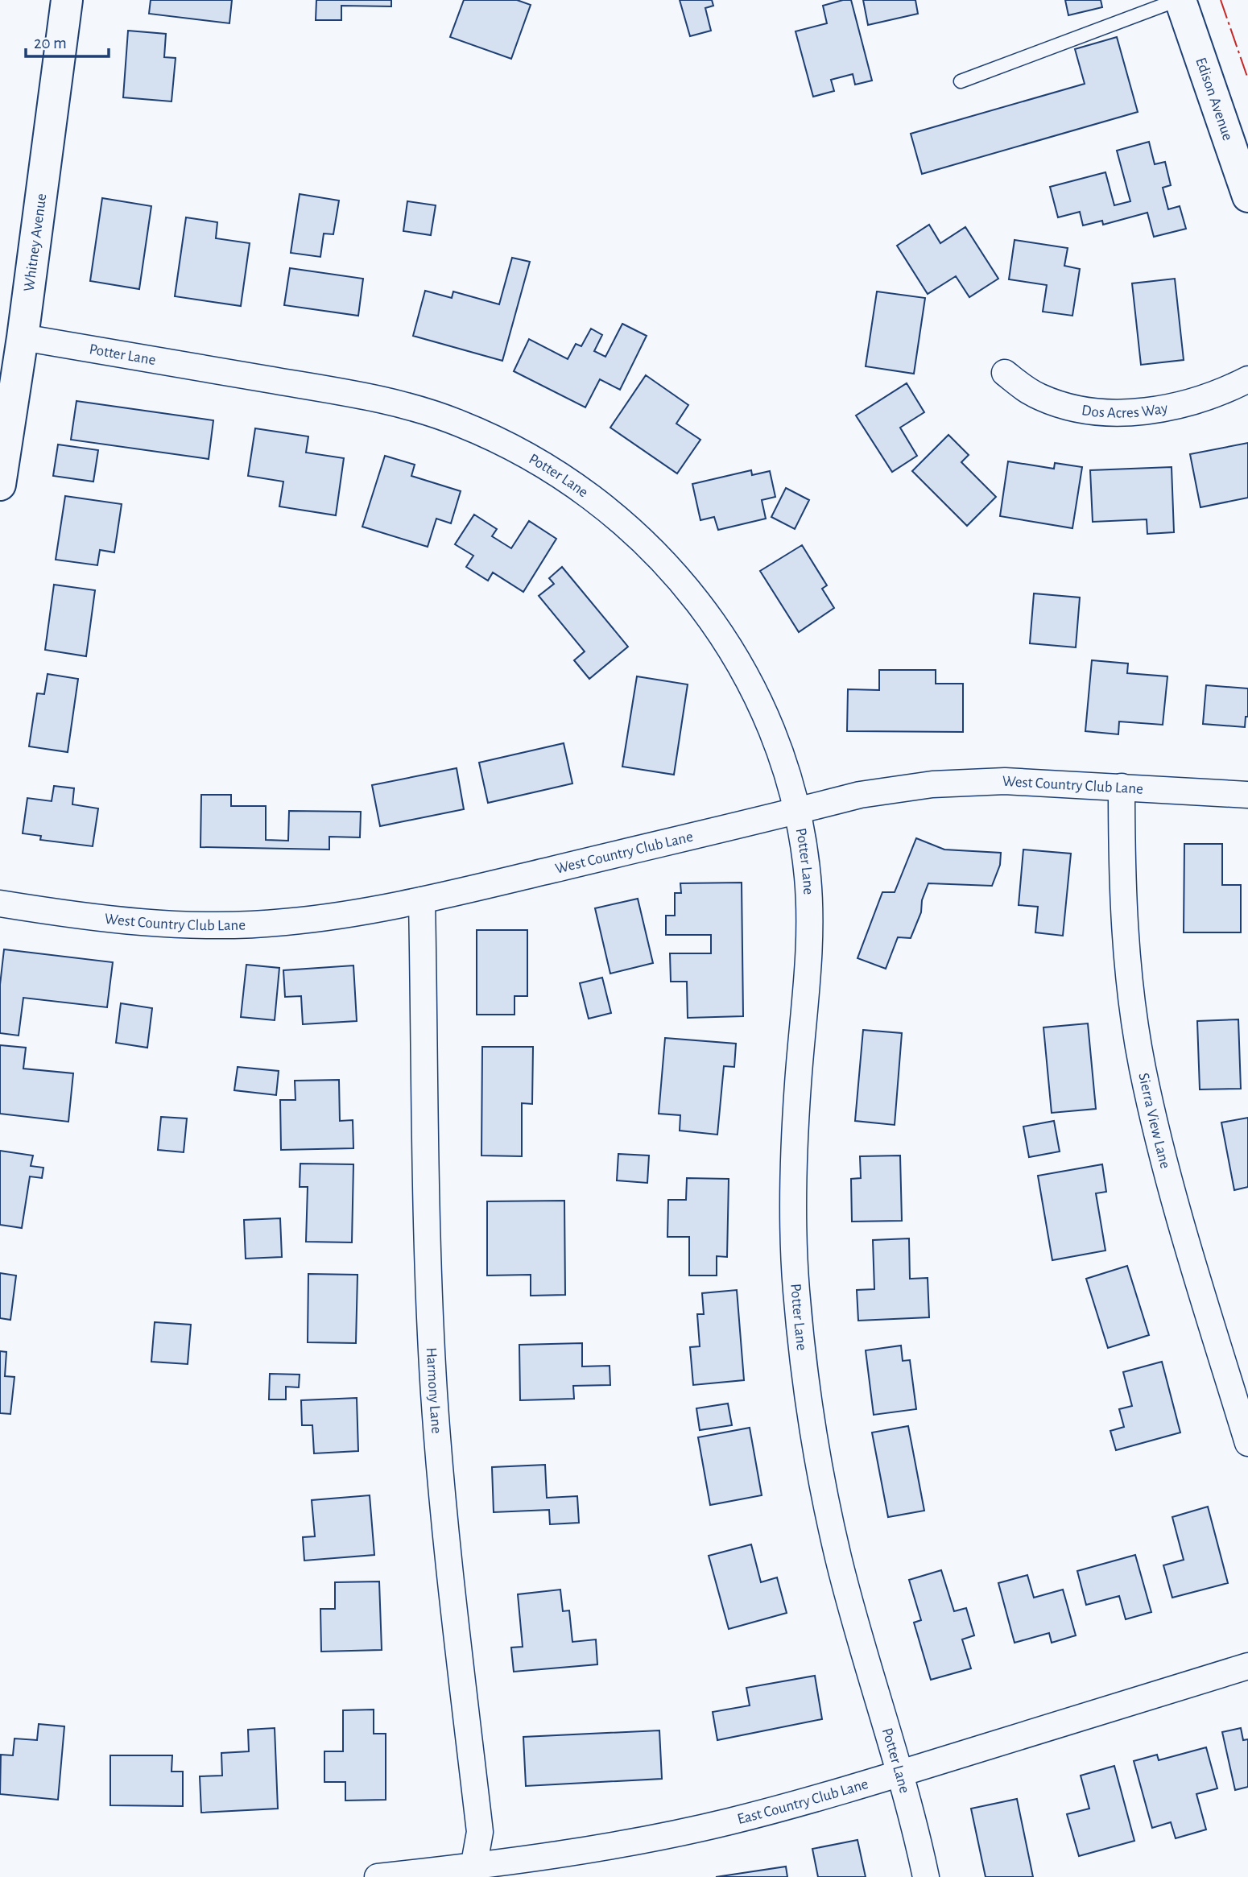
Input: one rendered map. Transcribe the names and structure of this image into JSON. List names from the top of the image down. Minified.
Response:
{"streets":{"street":["Edison Avenue","Whitney Avenue","Potter Lane","Dos Acres Way","West Country Club Lane","Sierra View Lane","Harmony Lane","East Country Club Lane"]},"crossings":[["Whitney Avenue","Potter Lane"],["Potter Lane","West Country Club Lane"],["Potter Lane","East Country Club Lane"],["West Country Club Lane","Sierra View Lane"],["West Country Club Lane","Harmony Lane"],["Harmony Lane","East Country Club Lane"]],"scale_bar":"20 m"}
